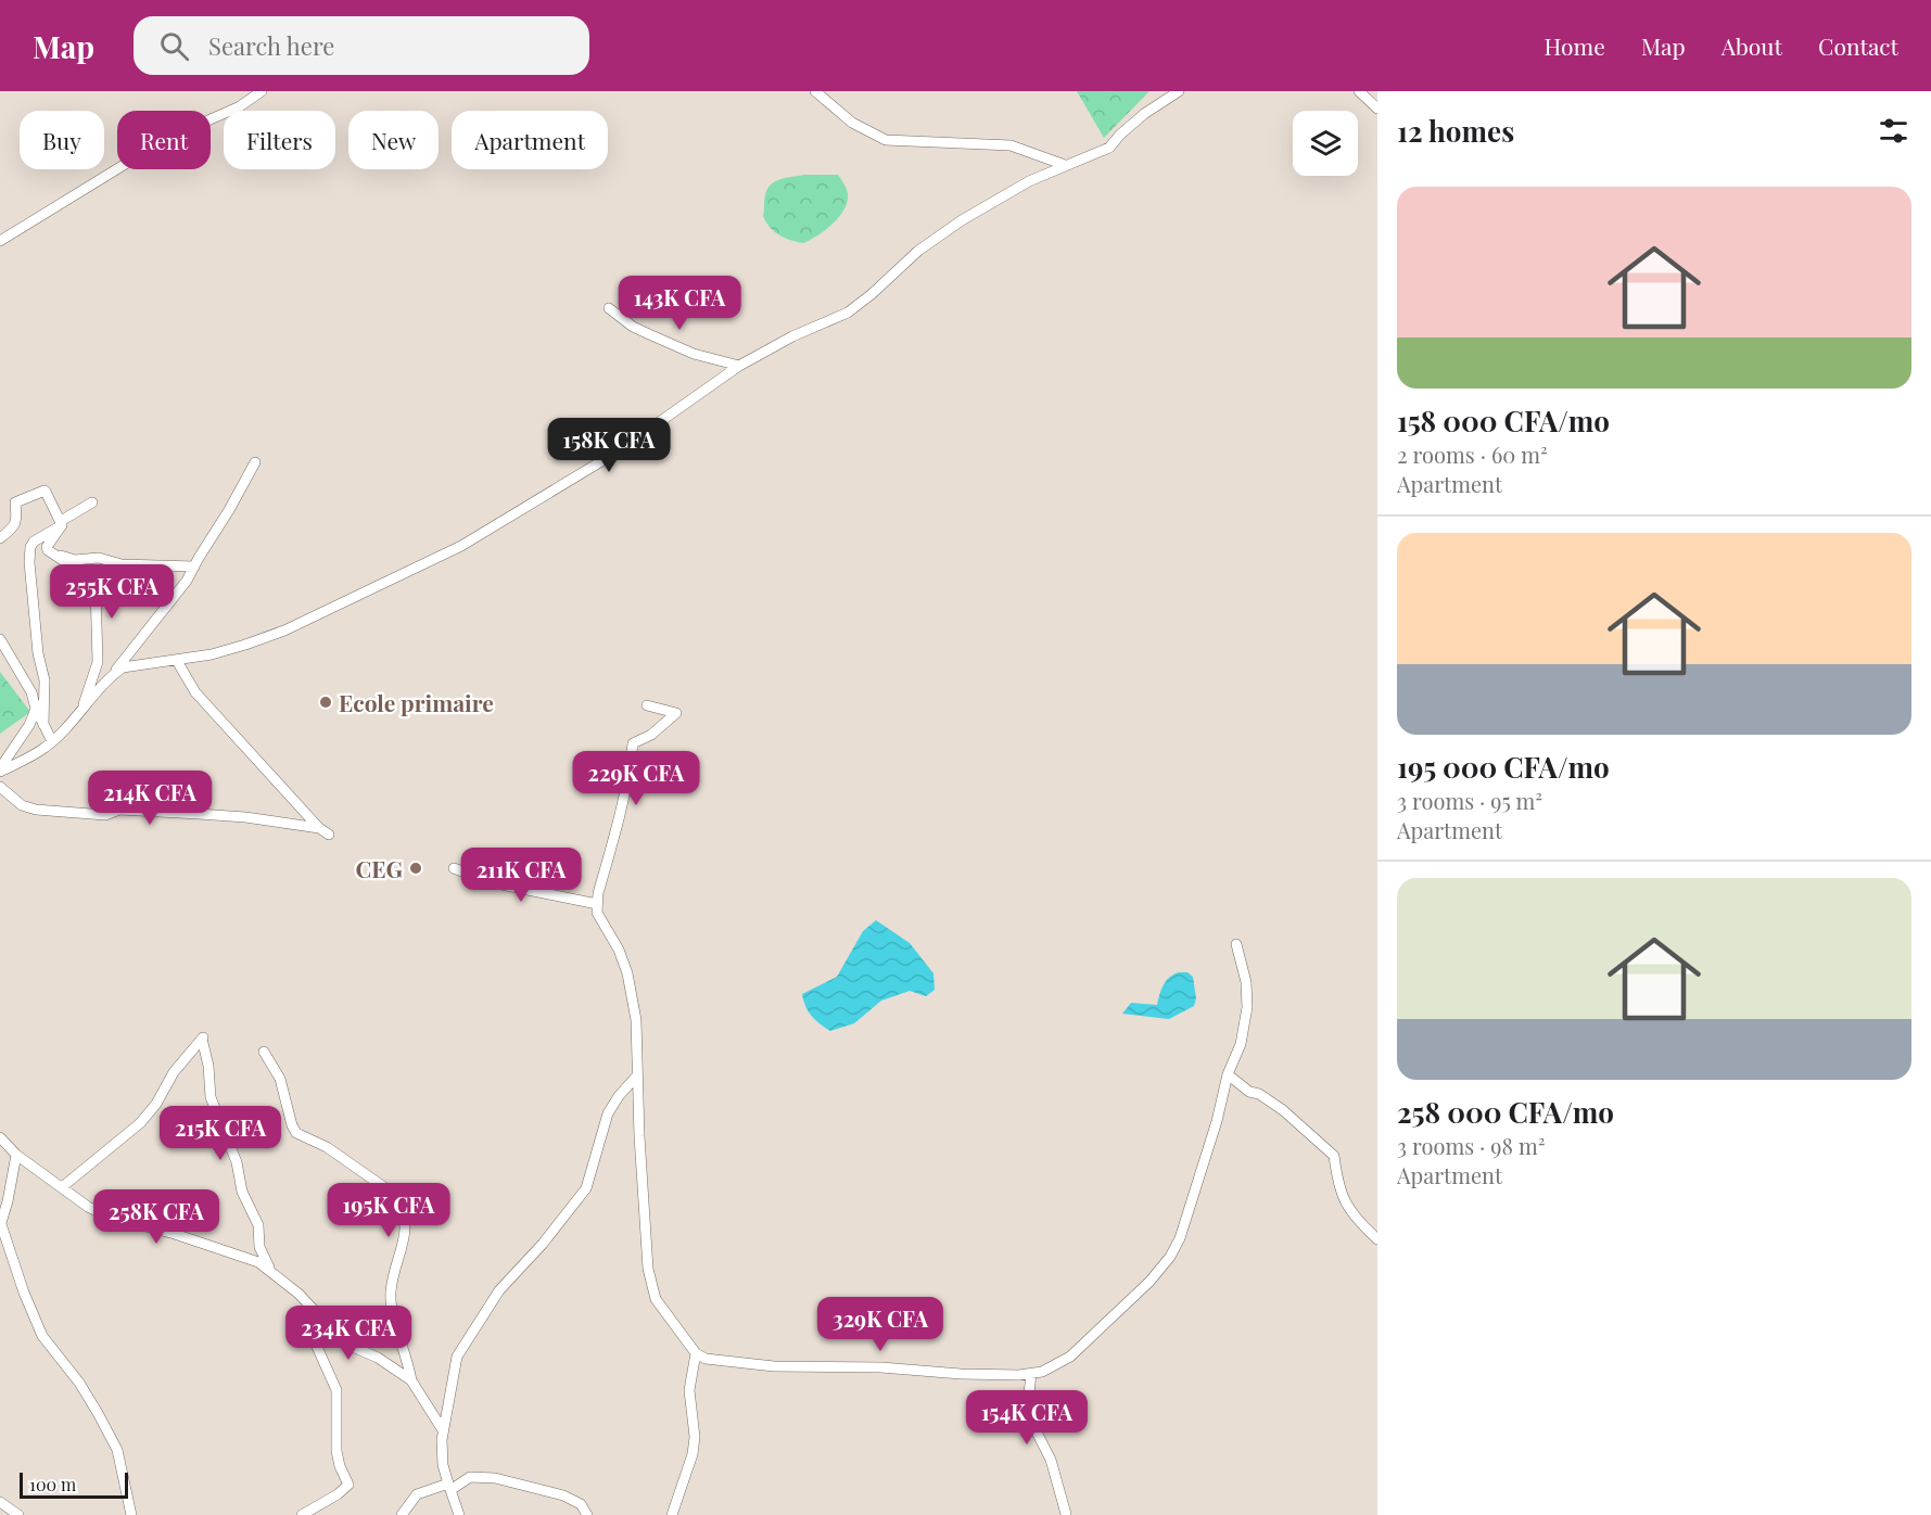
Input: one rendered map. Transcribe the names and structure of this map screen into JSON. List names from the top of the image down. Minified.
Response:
{"places":["Ecole primaire","CEG"],"scale_bar":"100 m","page":{"header":"Map","search":"Search here","nav":["Home","Map","About","Contact"],"heading":"12 homes","chip":["Buy","Rent","Filters","New","Apartment"],"list":[{"name":"158 000 CFA/mo","note":"2 rooms · 60 m² · Apartment"},{"name":"195 000 CFA/mo","note":"3 rooms · 95 m² · Apartment"},{"name":"258 000 CFA/mo","note":"3 rooms · 98 m² · Apartment"}],"price":["143K CFA","158K CFA","255K CFA","229K CFA","214K CFA","211K CFA","215K CFA","195K CFA","258K CFA","329K CFA","234K CFA","154K CFA"],"scale":"100 m"}}
